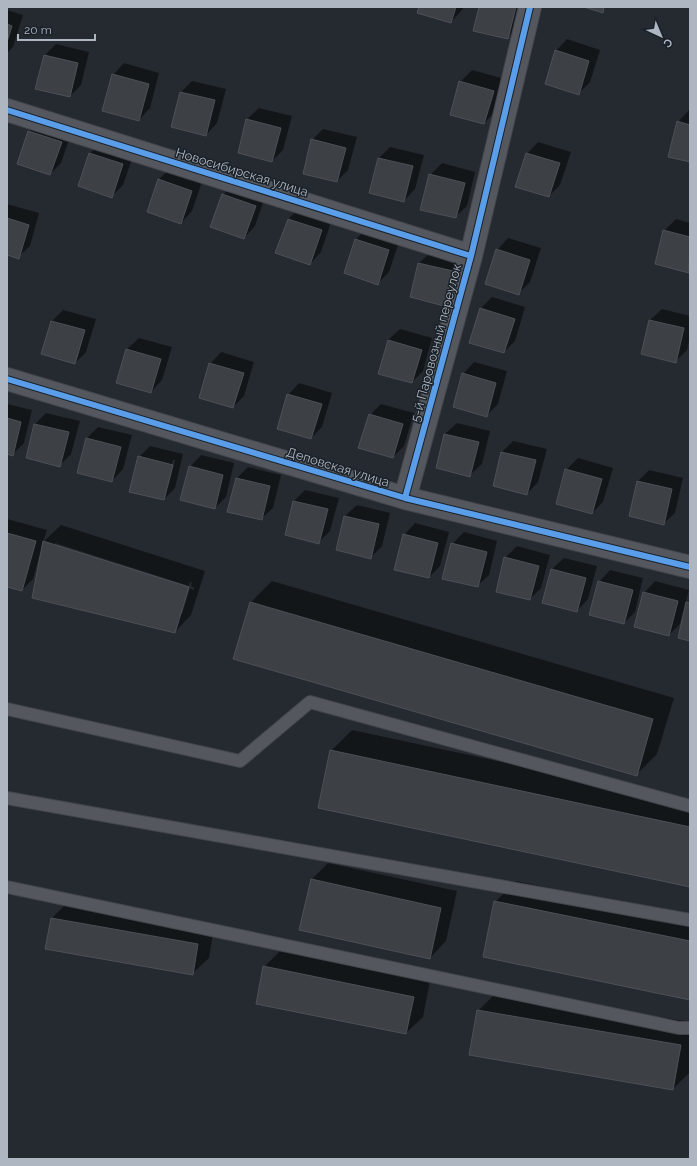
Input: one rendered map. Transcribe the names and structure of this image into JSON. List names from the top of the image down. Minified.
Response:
{"streets":{"street":["Новосибирская улица","5-й Паровозный переулок","Деповская улица"]},"crossings":[["Новосибирская улица","5-й Паровозный переулок"],["5-й Паровозный переулок","Деповская улица"]],"scale_bar":"20 m","north":"bottom right"}
